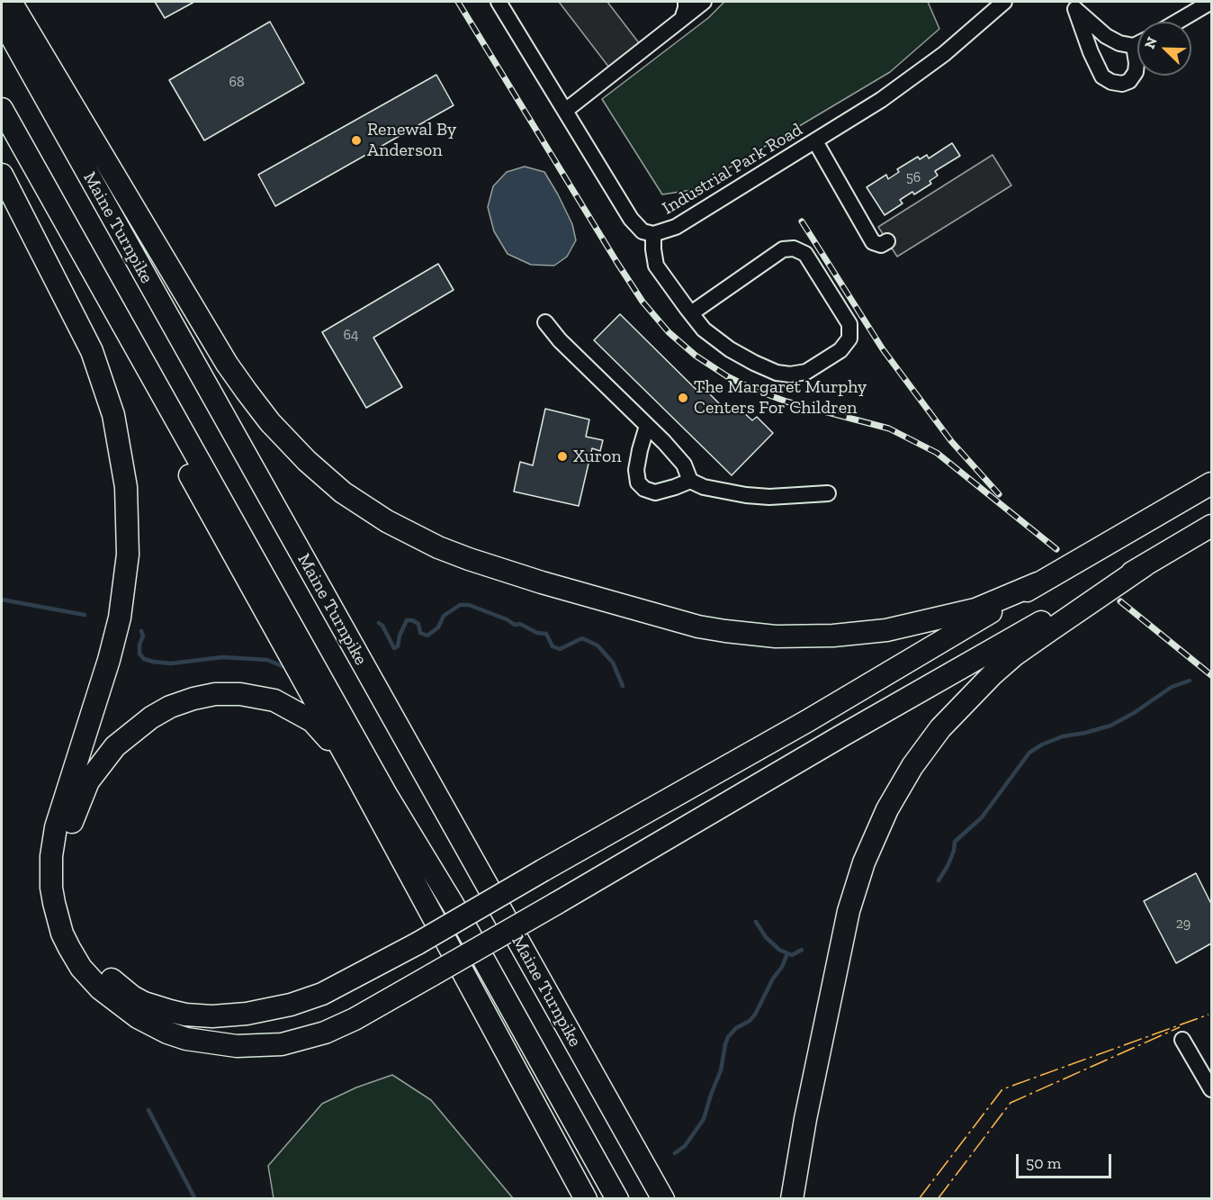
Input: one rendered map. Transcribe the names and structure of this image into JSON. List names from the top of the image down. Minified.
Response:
{"streets":{"highway":["Maine Turnpike"],"street":["Industrial Park Road"]},"places":["Renewal By Anderson","The Margaret Murphy Centers For Children","Xuron"],"house_numbers":["68","56","64","29"],"scale_bar":"50 m","north":"top left"}
